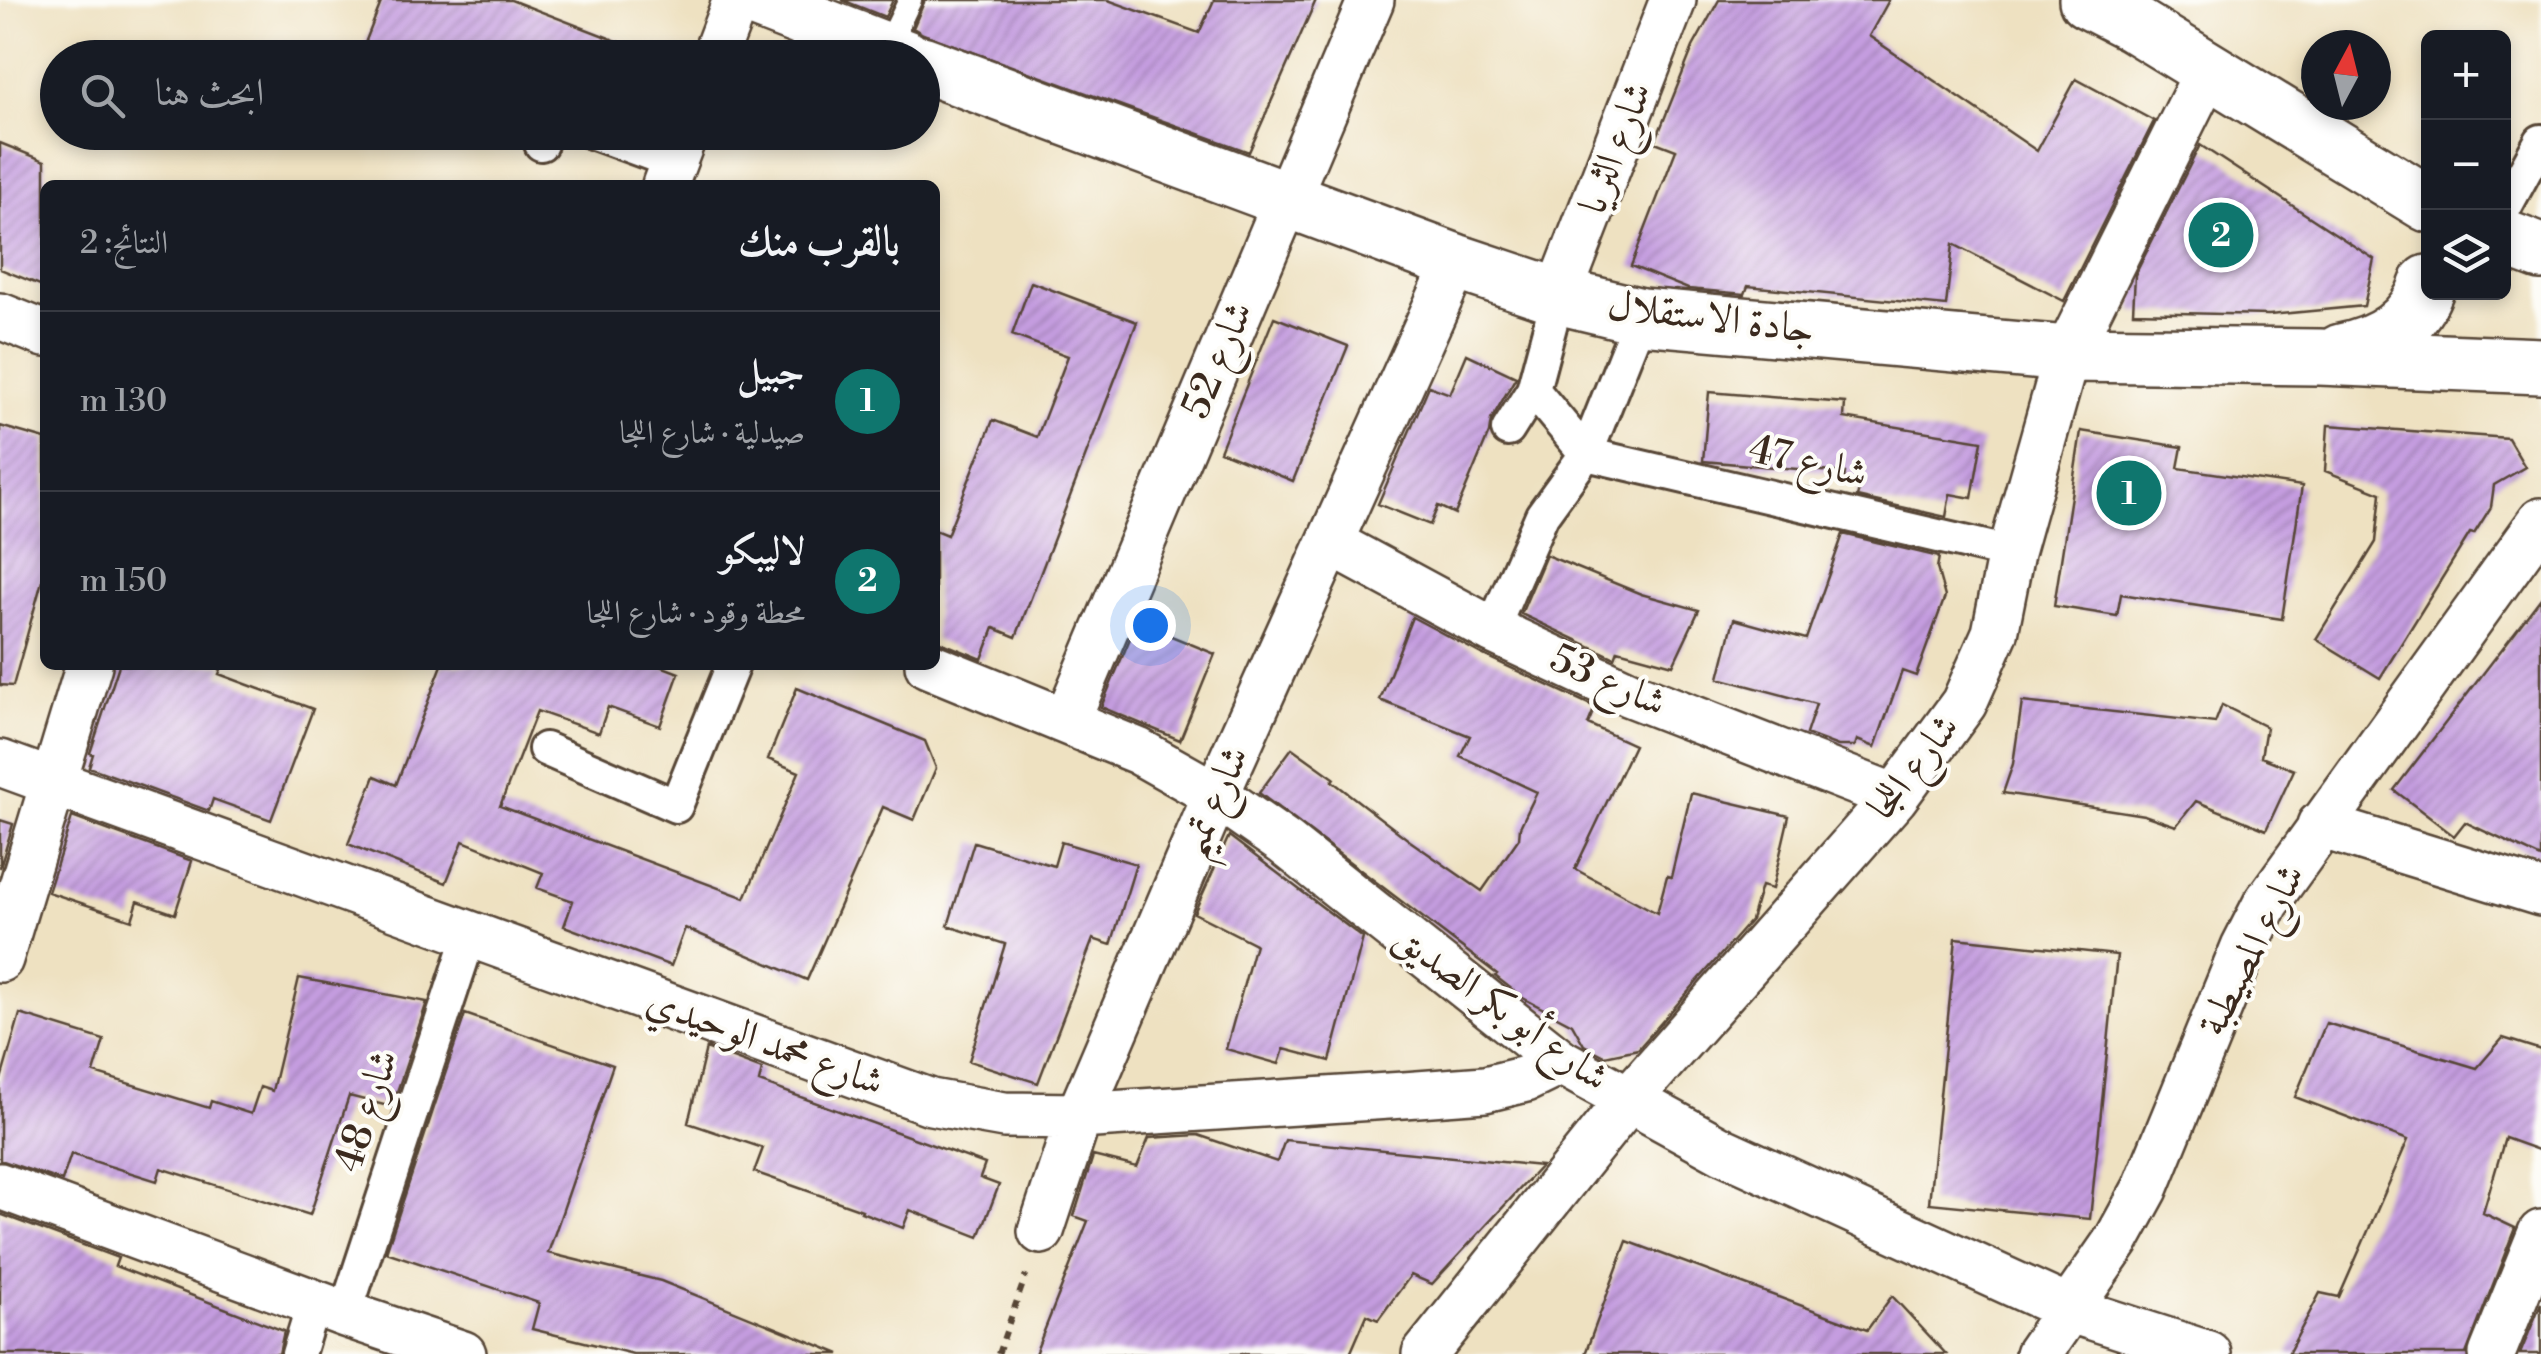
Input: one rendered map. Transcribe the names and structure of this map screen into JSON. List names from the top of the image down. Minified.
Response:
{"streets":{"main road":["جادة الاستقلال"],"street":["شارع الثريا","شارع 52","شارع 47","شارع 53","شارع اللجا","شارع تميم","شارع المصيطبة","شارع أبو بكر الصديق","شارع محمد الوحيدي","شارع 48"]},"crossings":[["شارع الثريا","جادة الاستقلال"],["جادة الاستقلال","شارع 52"],["جادة الاستقلال","شارع اللجا"],["جادة الاستقلال","شارع تميم"],["شارع 52","شارع أبو بكر الصديق"],["شارع 47","شارع اللجا"],["شارع 53","شارع اللجا"],["شارع 53","شارع تميم"],["شارع اللجا","شارع أبو بكر الصديق"],["شارع تميم","شارع أبو بكر الصديق"],["شارع تميم","شارع محمد الوحيدي"],["شارع المصيطبة","شارع أبو بكر الصديق"],["شارع أبو بكر الصديق","شارع محمد الوحيدي"],["شارع محمد الوحيدي","شارع 48"]],"north":"top","page":{"map_buttons":["+","−"],"search":"ابحث هنا","heading":["بالقرب منك","النتائج: 2"],"pins":["2","1"],"list":[{"mark":"1","name":"جبيل","note":"صيدلية · شارع اللجا","value":"130 m"},{"mark":"2","name":"لاليبكو","note":"محطة وقود · شارع اللجا","value":"150 m"}]}}
